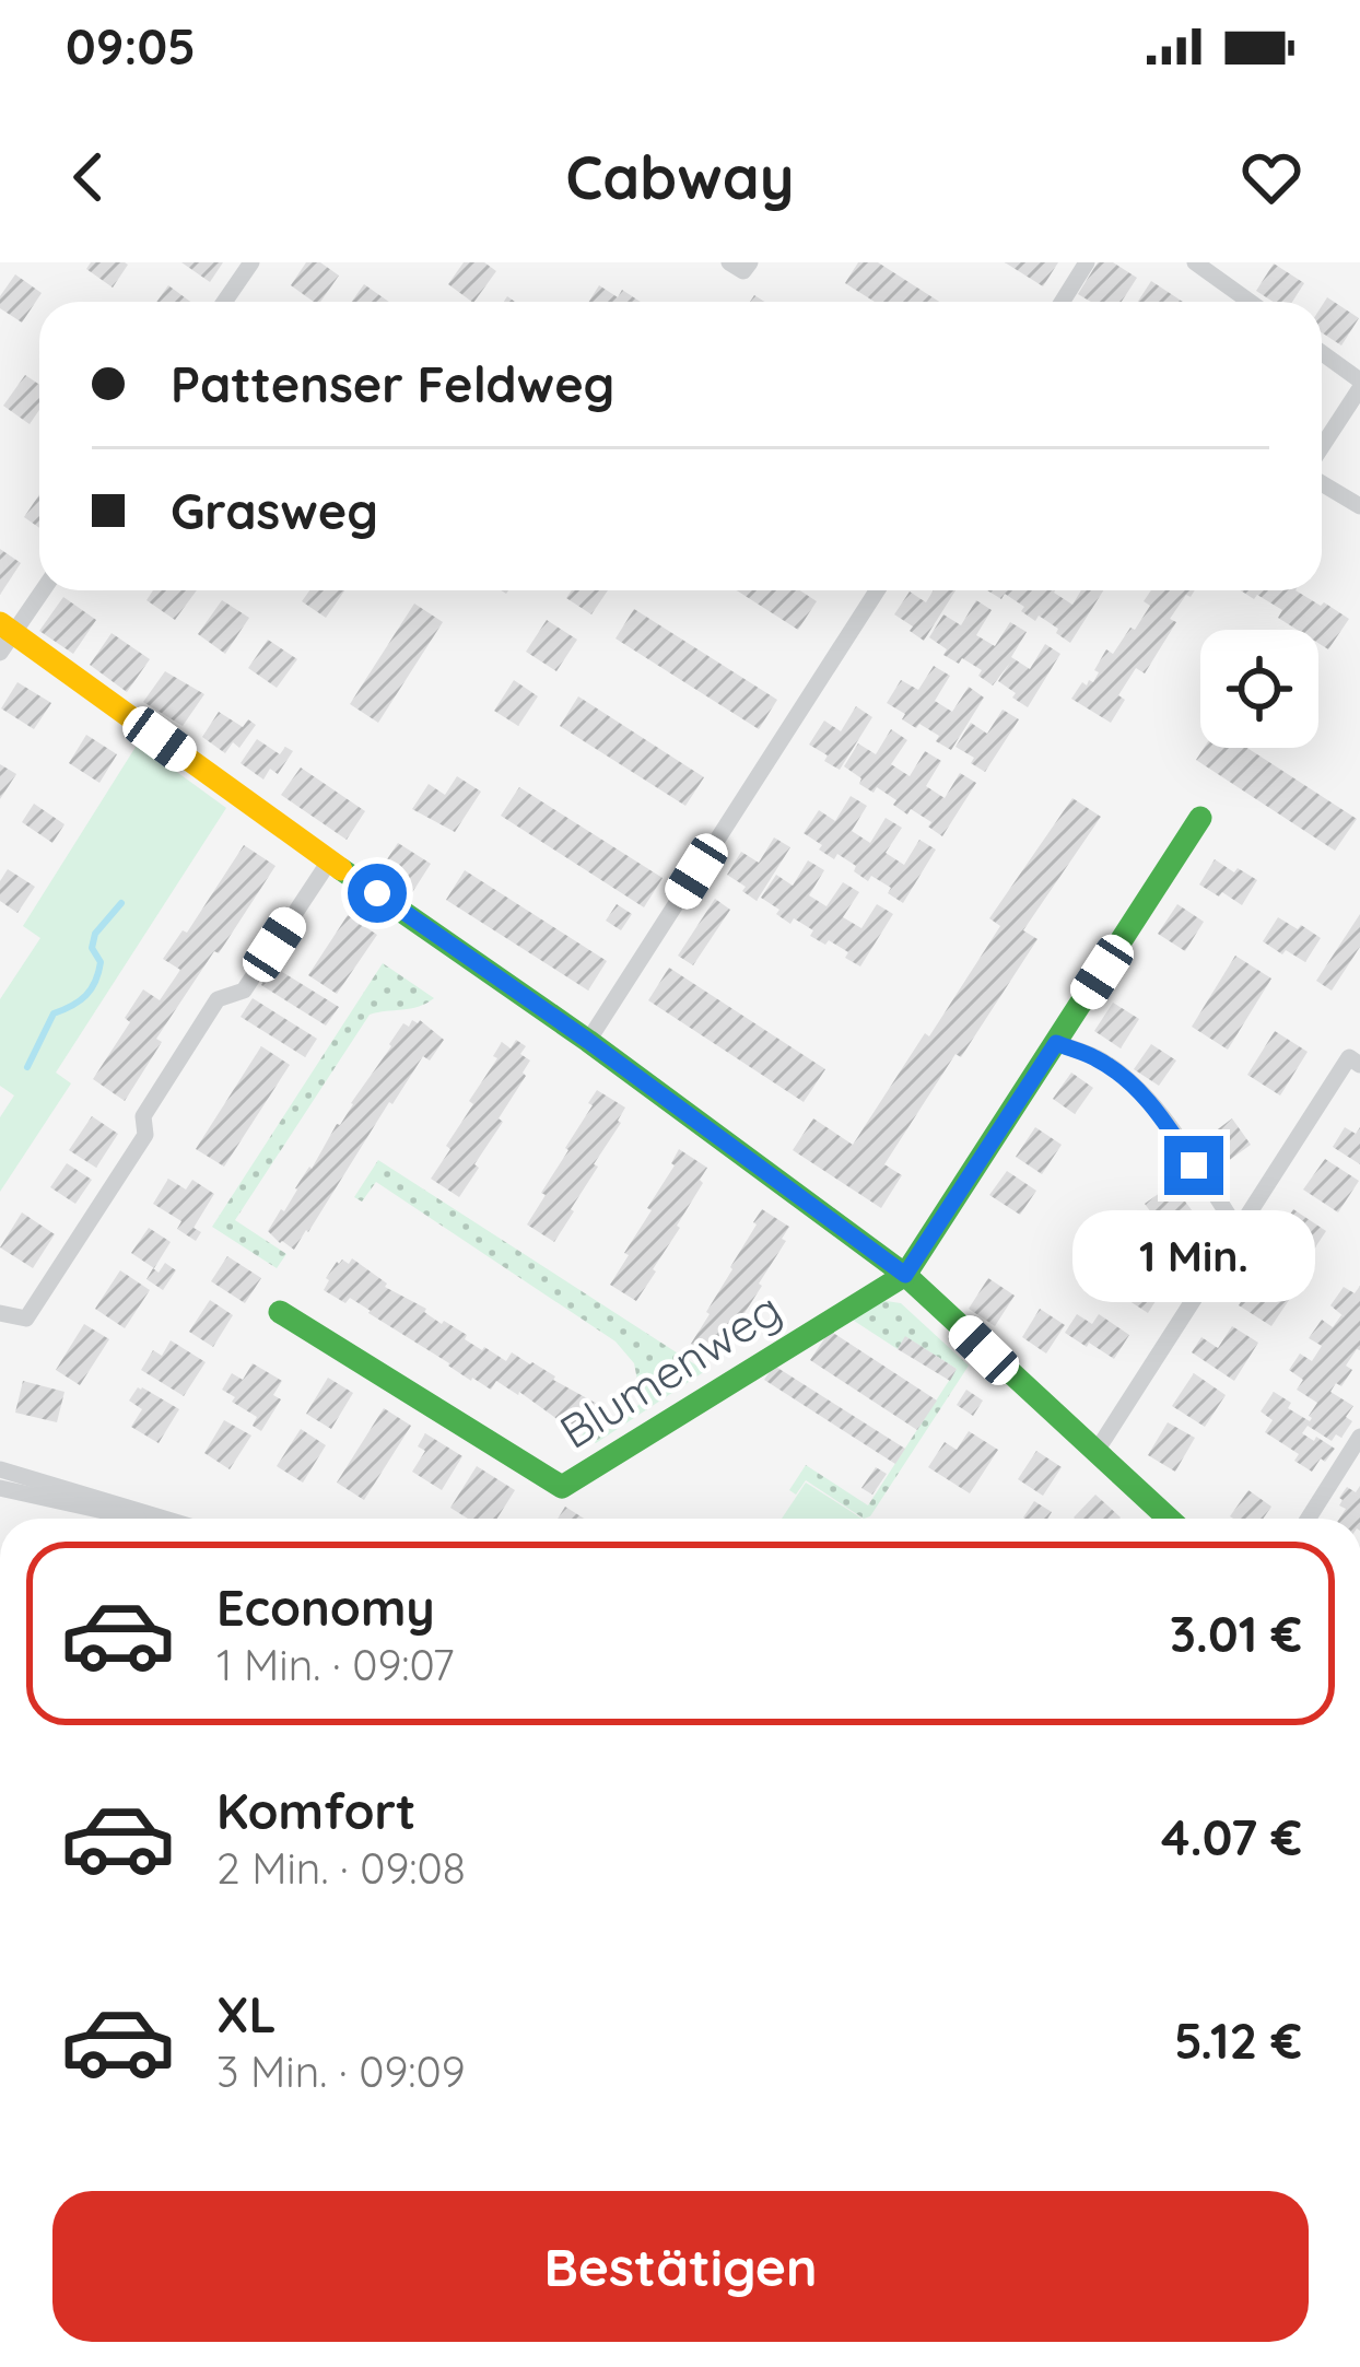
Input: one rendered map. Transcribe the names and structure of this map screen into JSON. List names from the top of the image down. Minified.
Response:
{"streets":{"street":["Blumenweg"]},"page":{"status":"09:05","header":"Cabway","banner":["Pattenser Feldweg","Grasweg"],"bubble":"1 Min.","list":[{"name":"Economy","note":"1 Min. · 09:07","value":"3.01 €"},{"name":"Komfort","note":"2 Min. · 09:08","value":"4.07 €"},{"name":"XL","note":"3 Min. · 09:09","value":"5.12 €"}],"buttons":"Bestätigen"}}
